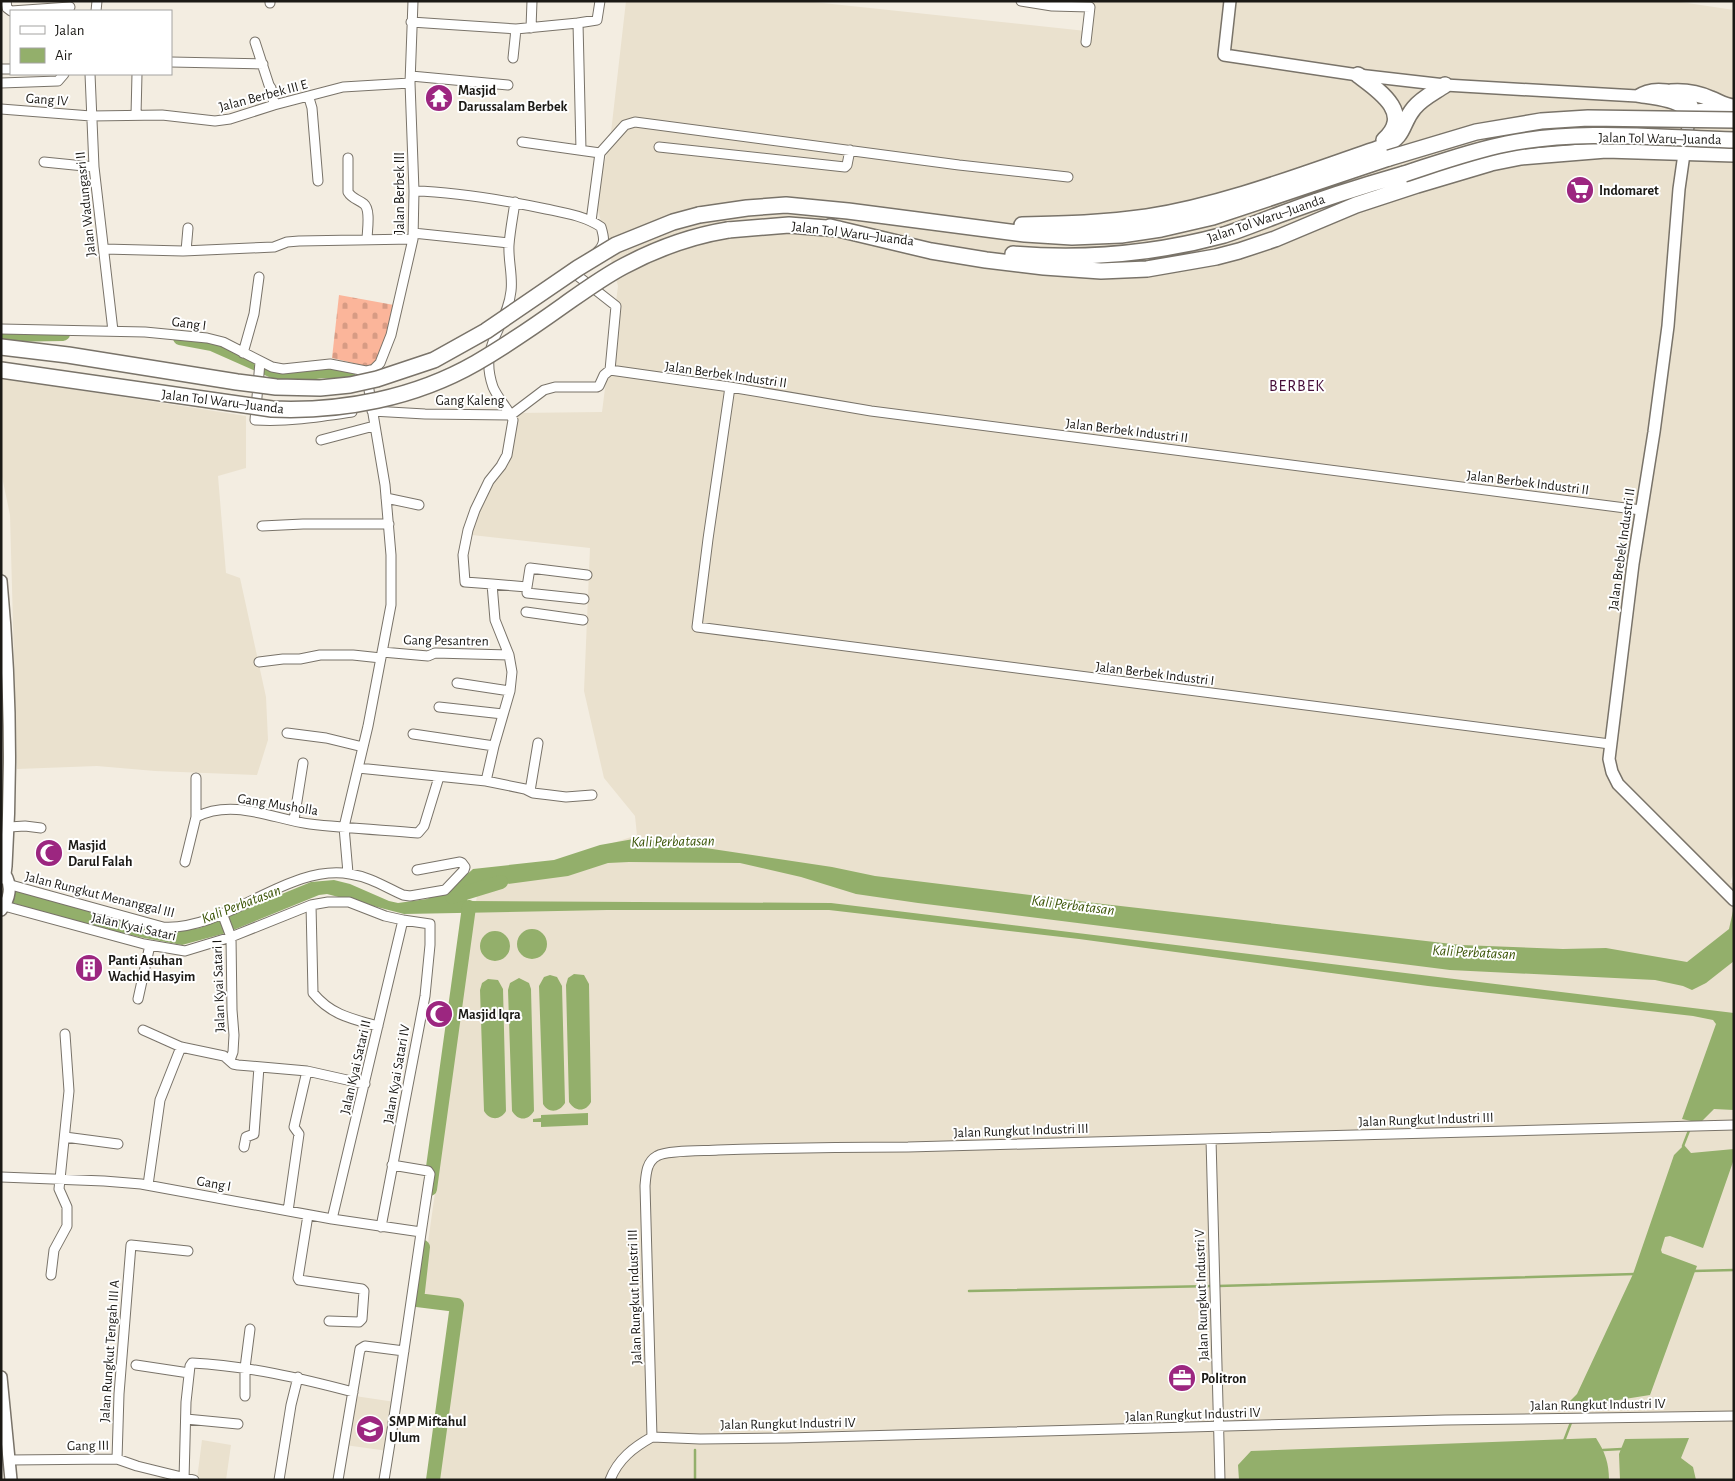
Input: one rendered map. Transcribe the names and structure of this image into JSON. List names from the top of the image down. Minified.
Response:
{"streets":{"highway":["Jalan Tol Waru–Juanda"],"street":["Jalan Berbek III E","Gang IV","Jalan Berbek III","Jalan Wadungasri II","Gang I","Jalan Berbek Industri II","Gang Kaleng","Jalan Brebek Industri II","Gang Pesantren","Jalan Berbek Industri I","Gang Musholla","Jalan Rungkut Menanggal III","Jalan Kyai Satari","Jalan Kyai Satari I","Jalan Kyai Satari II","Jalan Kyai Satari IV","Jalan Rungkut Industri III","Jalan Rungkut Industri V","Jalan Rungkut Tengah III A","Jalan Rungkut Industri IV","Gang III"]},"crossings":[["Jalan Berbek III E","Gang IV"],["Jalan Berbek III E","Jalan Berbek III"],["Jalan Berbek III E","Jalan Wadungasri II"],["Gang IV","Jalan Wadungasri II"],["Jalan Berbek III","Gang I"],["Jalan Wadungasri II","Gang I"],["Gang I","Gang Kaleng"],["Gang I","Jalan Kyai Satari II"],["Gang I","Jalan Kyai Satari IV"],["Jalan Berbek Industri II","Gang Kaleng"],["Jalan Berbek Industri II","Jalan Brebek Industri II"],["Jalan Berbek Industri II","Jalan Berbek Industri I"],["Jalan Brebek Industri II","Jalan Berbek Industri I"],["Jalan Rungkut Menanggal III","Jalan Kyai Satari"],["Jalan Rungkut Menanggal III","Jalan Kyai Satari I"],["Jalan Kyai Satari","Jalan Kyai Satari I"],["Jalan Kyai Satari","Jalan Kyai Satari II"],["Jalan Kyai Satari","Jalan Kyai Satari IV"],["Jalan Rungkut Industri III","Jalan Rungkut Industri V"],["Jalan Rungkut Industri III","Jalan Rungkut Industri IV"],["Jalan Rungkut Industri V","Jalan Rungkut Industri IV"],["Jalan Rungkut Tengah III A","Gang III"]],"districts":["BERBEK"],"water":["Kali Perbatasan"],"places":{"temple":["Masjid Darussalam Berbek"],"supermarket":["Indomaret"],"mosque":["Masjid Darul Falah","Masjid Iqra"],"building":["Panti Asuhan Wachid Hasyim"],"office":["Politron"],"school or university":["SMP Miftahul Ulum"]},"legend":["Jalan","Air"]}
